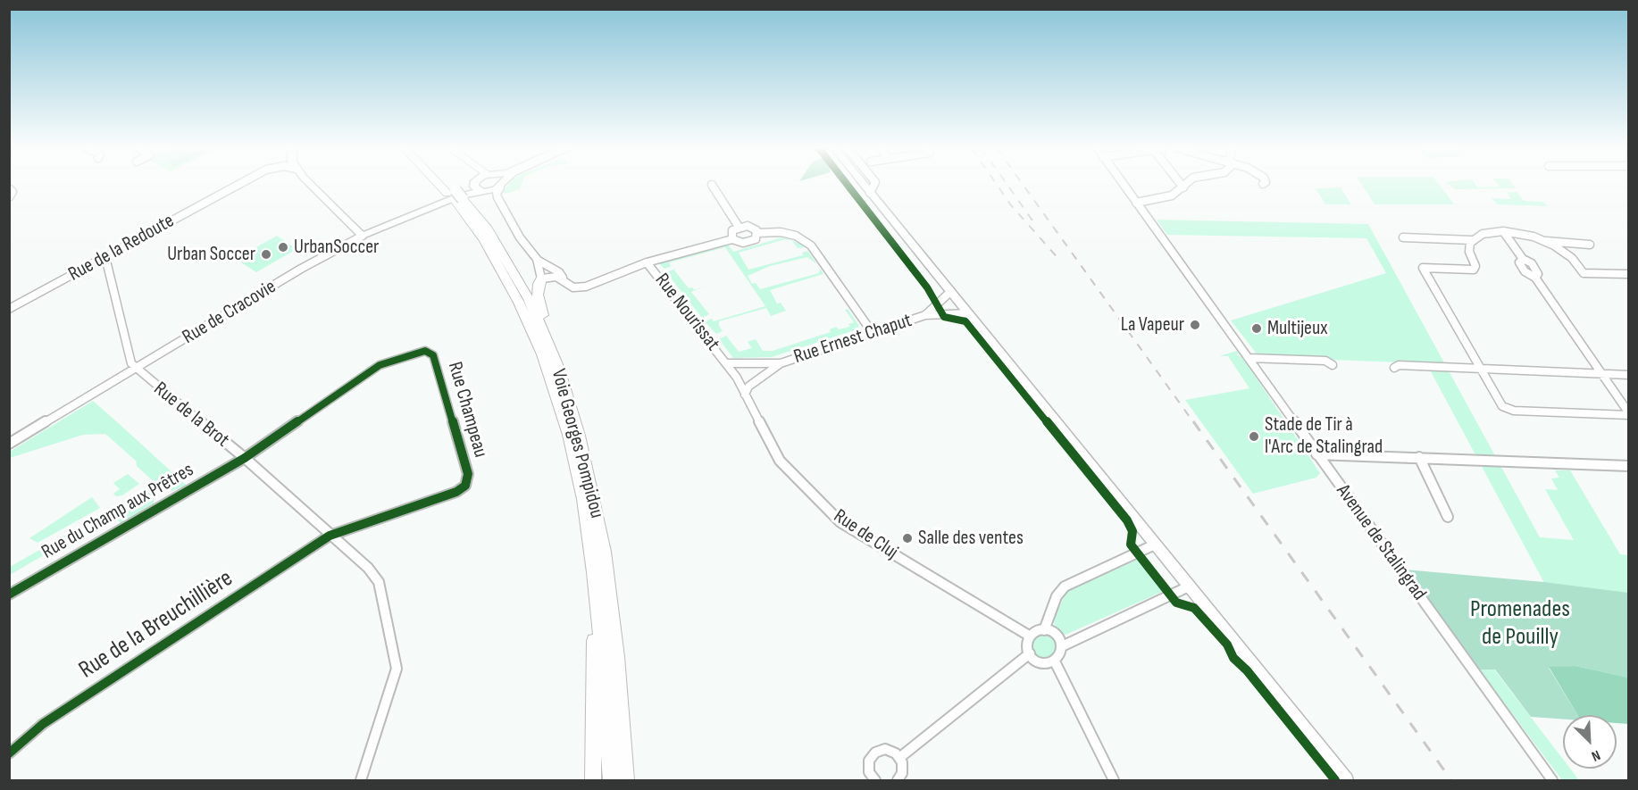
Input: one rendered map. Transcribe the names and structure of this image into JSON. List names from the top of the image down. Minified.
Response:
{"streets":{"highway":["Voie Georges Pompidou"],"main road":["Rue de Cracovie"],"street":["Rue de la Redoute","Rue Nourissat","Rue Ernest Chaput","Rue Champeau","Rue de la Brot","Rue du Champ aux Prêtres","Rue de Cluj","Avenue de Stalingrad","Rue de la Breuchillière"]},"crossings":[["Rue de Cracovie","Rue de la Brot"],["Rue de Cracovie","Voie Georges Pompidou"],["Rue Nourissat","Rue Ernest Chaput"],["Rue Nourissat","Rue de Cluj"],["Rue Ernest Chaput","Rue de Cluj"],["Rue Champeau","Rue de la Brot"],["Rue Champeau","Rue du Champ aux Prêtres"],["Rue Champeau","Rue de la Breuchillière"],["Rue de la Brot","Rue du Champ aux Prêtres"],["Rue de la Brot","Rue de la Breuchillière"]],"parks":["Promenades de Pouilly"],"places":["UrbanSoccer","Urban Soccer","La Vapeur","Multijeux","Stade de Tir à l'Arc de Stalingrad","Salle des ventes"],"north":"bottom right"}
